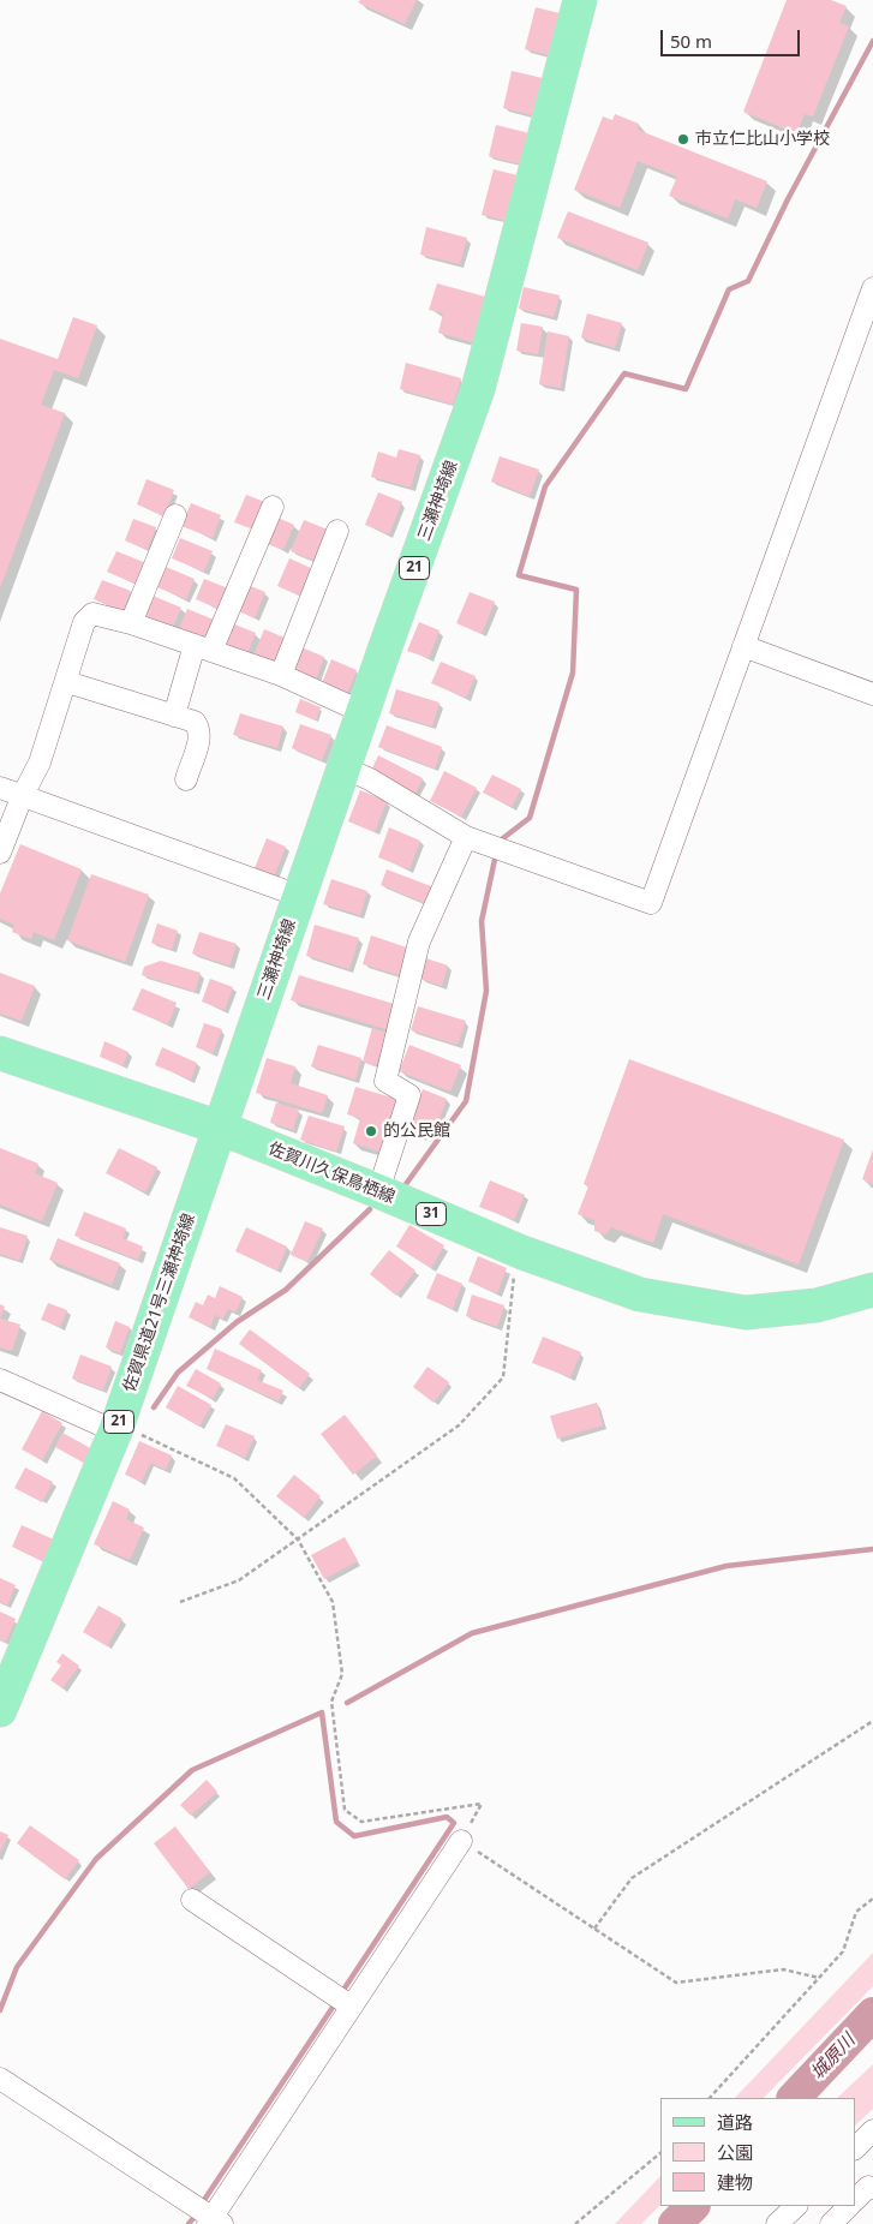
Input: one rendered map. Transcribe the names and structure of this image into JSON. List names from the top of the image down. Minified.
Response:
{"streets":{"main road":["三瀬神埼線","21","佐賀川久保鳥栖線","31","佐賀県道21号三瀬神埼線"]},"crossings":[["三瀬神埼線","佐賀川久保鳥栖線"],["三瀬神埼線","佐賀県道21号三瀬神埼線"],["佐賀川久保鳥栖線","佐賀県道21号三瀬神埼線"]],"water":["城原川"],"places":["市立仁比山小学校","的公民館"],"legend":["道路","公園","建物"],"scale_bar":"50 m"}
